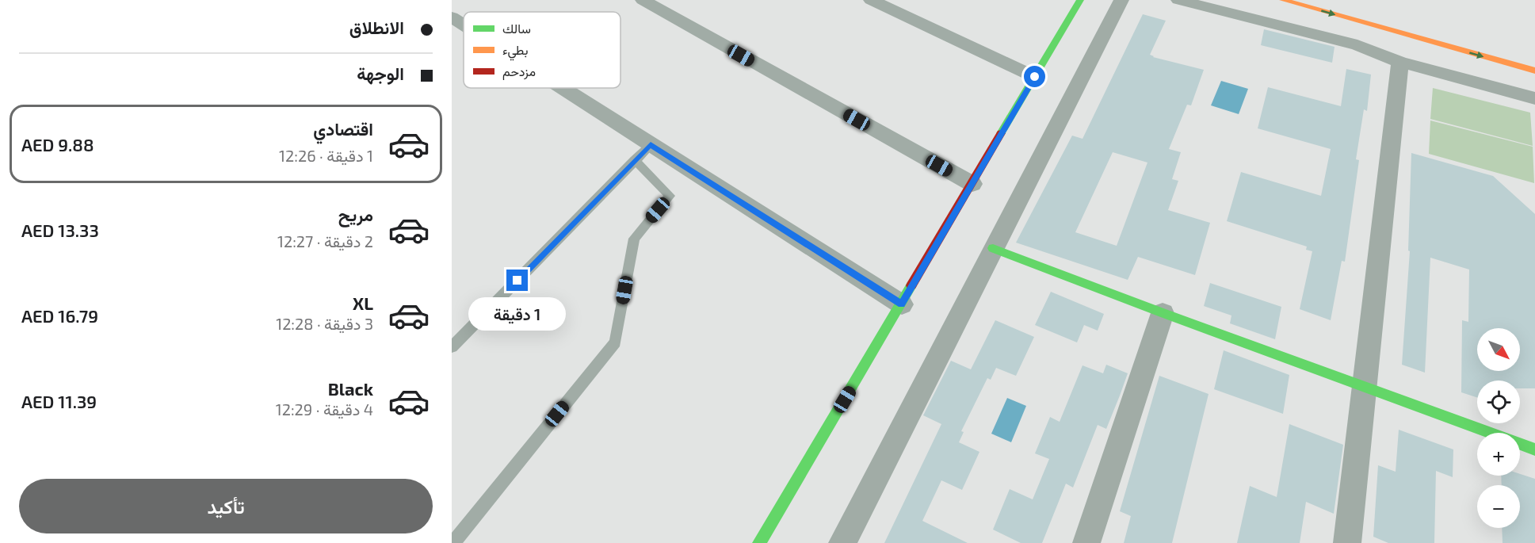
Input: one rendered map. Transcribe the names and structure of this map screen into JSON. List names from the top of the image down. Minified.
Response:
{"legend":["سالك","بطيء","مزدحم"],"north":"bottom right","page":{"banner":["الانطلاق","الوجهة"],"list":[{"name":"اقتصادي","note":"1 دقيقة · 12:26","value":"AED 9.88"},{"name":"مريح","note":"2 دقيقة · 12:27","value":"AED 13.33"},{"name":"XL","note":"3 دقيقة · 12:28","value":"AED 16.79"},{"name":"Black","note":"4 دقيقة · 12:29","value":"AED 11.39"}],"bubble":"1 دقيقة","map_buttons":["+","−"],"buttons":"تأكيد"}}
